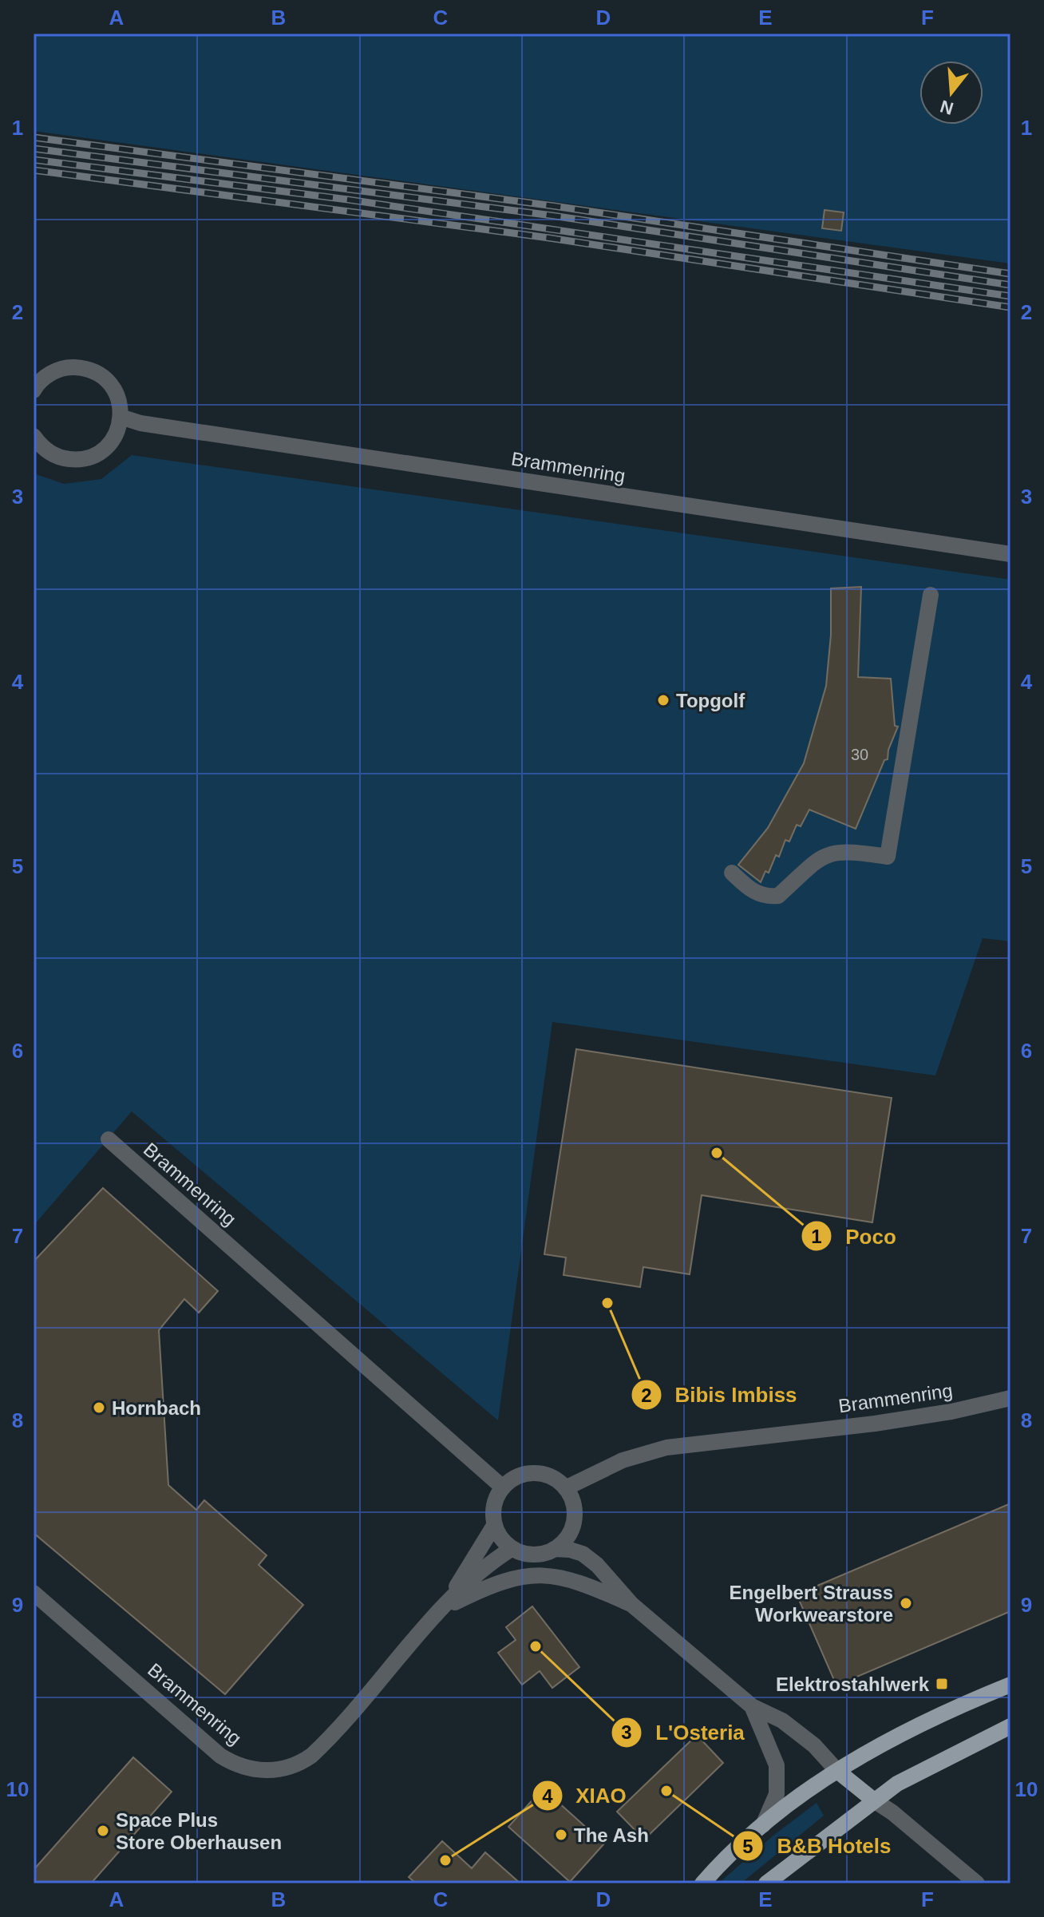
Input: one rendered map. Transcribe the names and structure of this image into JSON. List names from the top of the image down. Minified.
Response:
{"streets":{"street":["Brammenring"]},"places":{"other":["Topgolf","Poco","Bibis Imbiss","Hornbach","Engelbert Strauss Workwearstore","L'Osteria","B&B Hotels","Space Plus Store Oberhausen","The Ash","XIAO"],"transit":["Elektrostahlwerk"]},"house_numbers":["30"],"north":"bottom","grid":{"columns":["A","B","C","D","E","F"],"rows":["1","2","3","4","5","6","7","8","9","10"]}}
